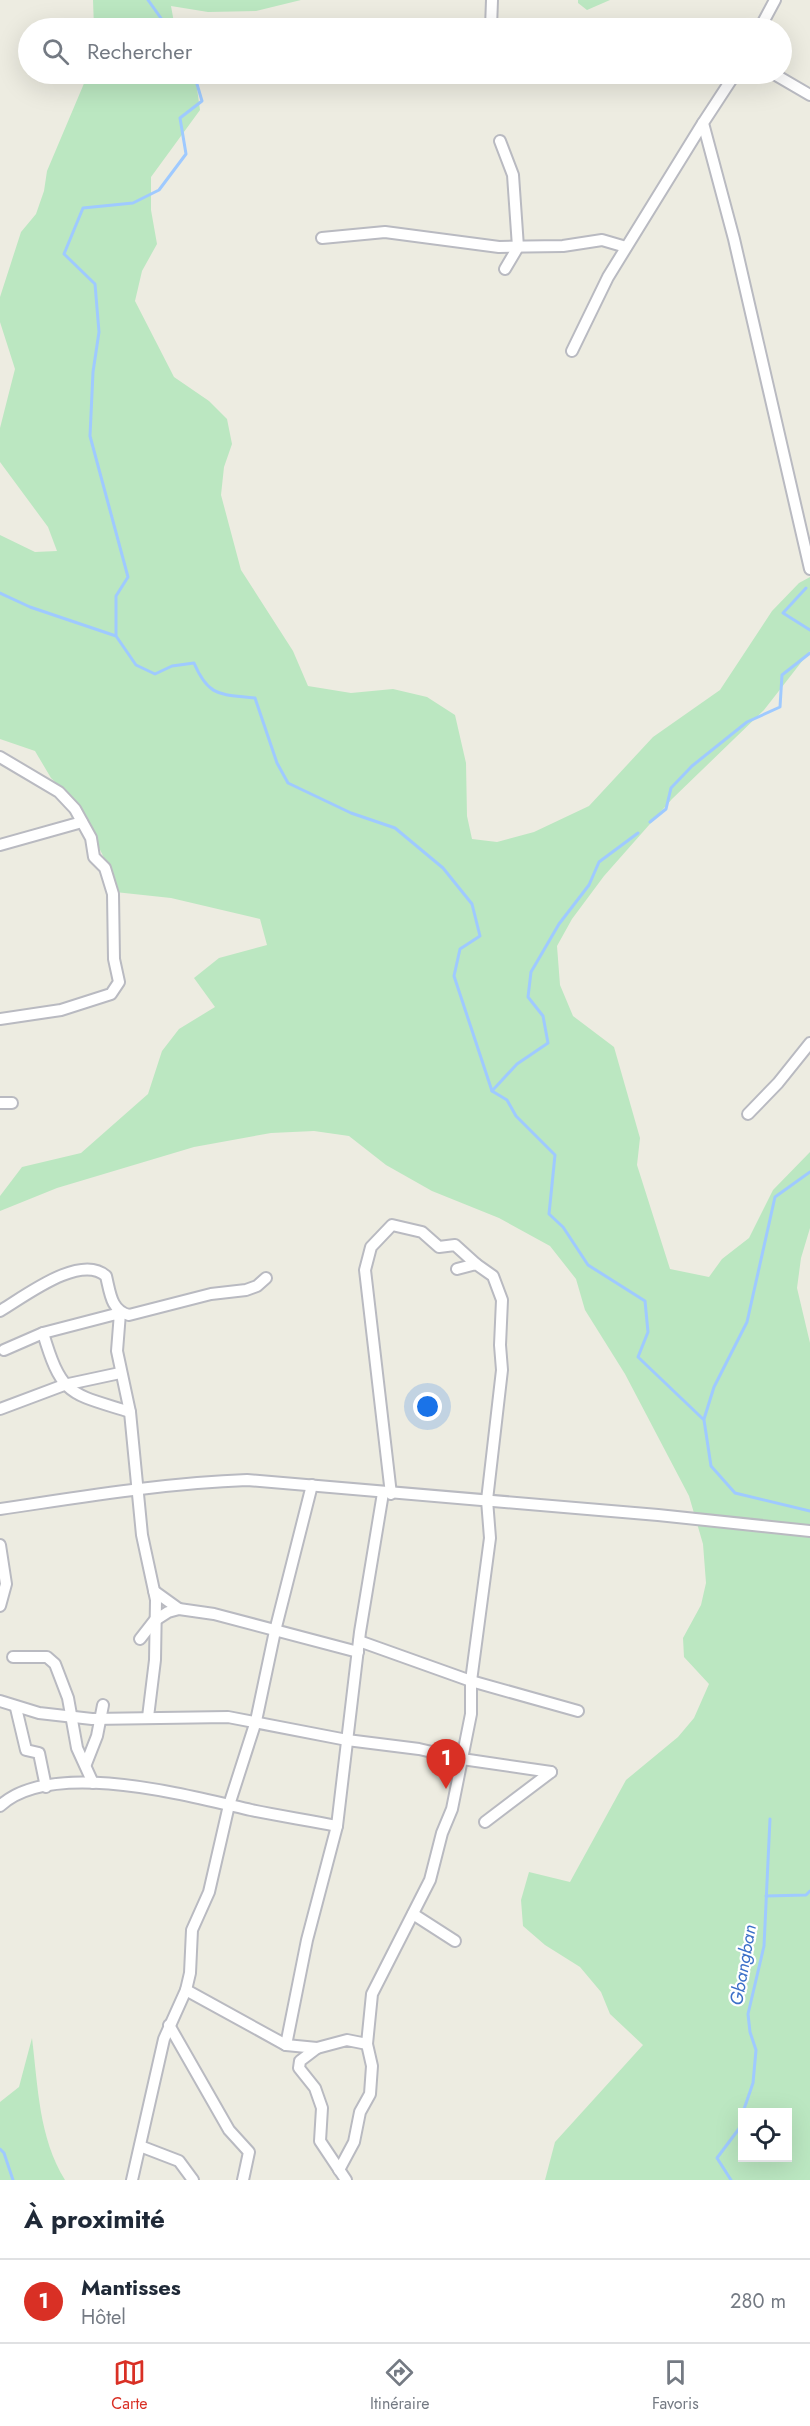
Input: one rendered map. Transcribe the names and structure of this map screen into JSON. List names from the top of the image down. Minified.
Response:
{"water":["Gbangban"],"page":{"search":"Rechercher","pins":"1","heading":"À proximité","list":[{"mark":"1","name":"Mantisses","note":"Hôtel","value":"280 m"}],"nav":["Carte","Itinéraire","Favoris"]}}
